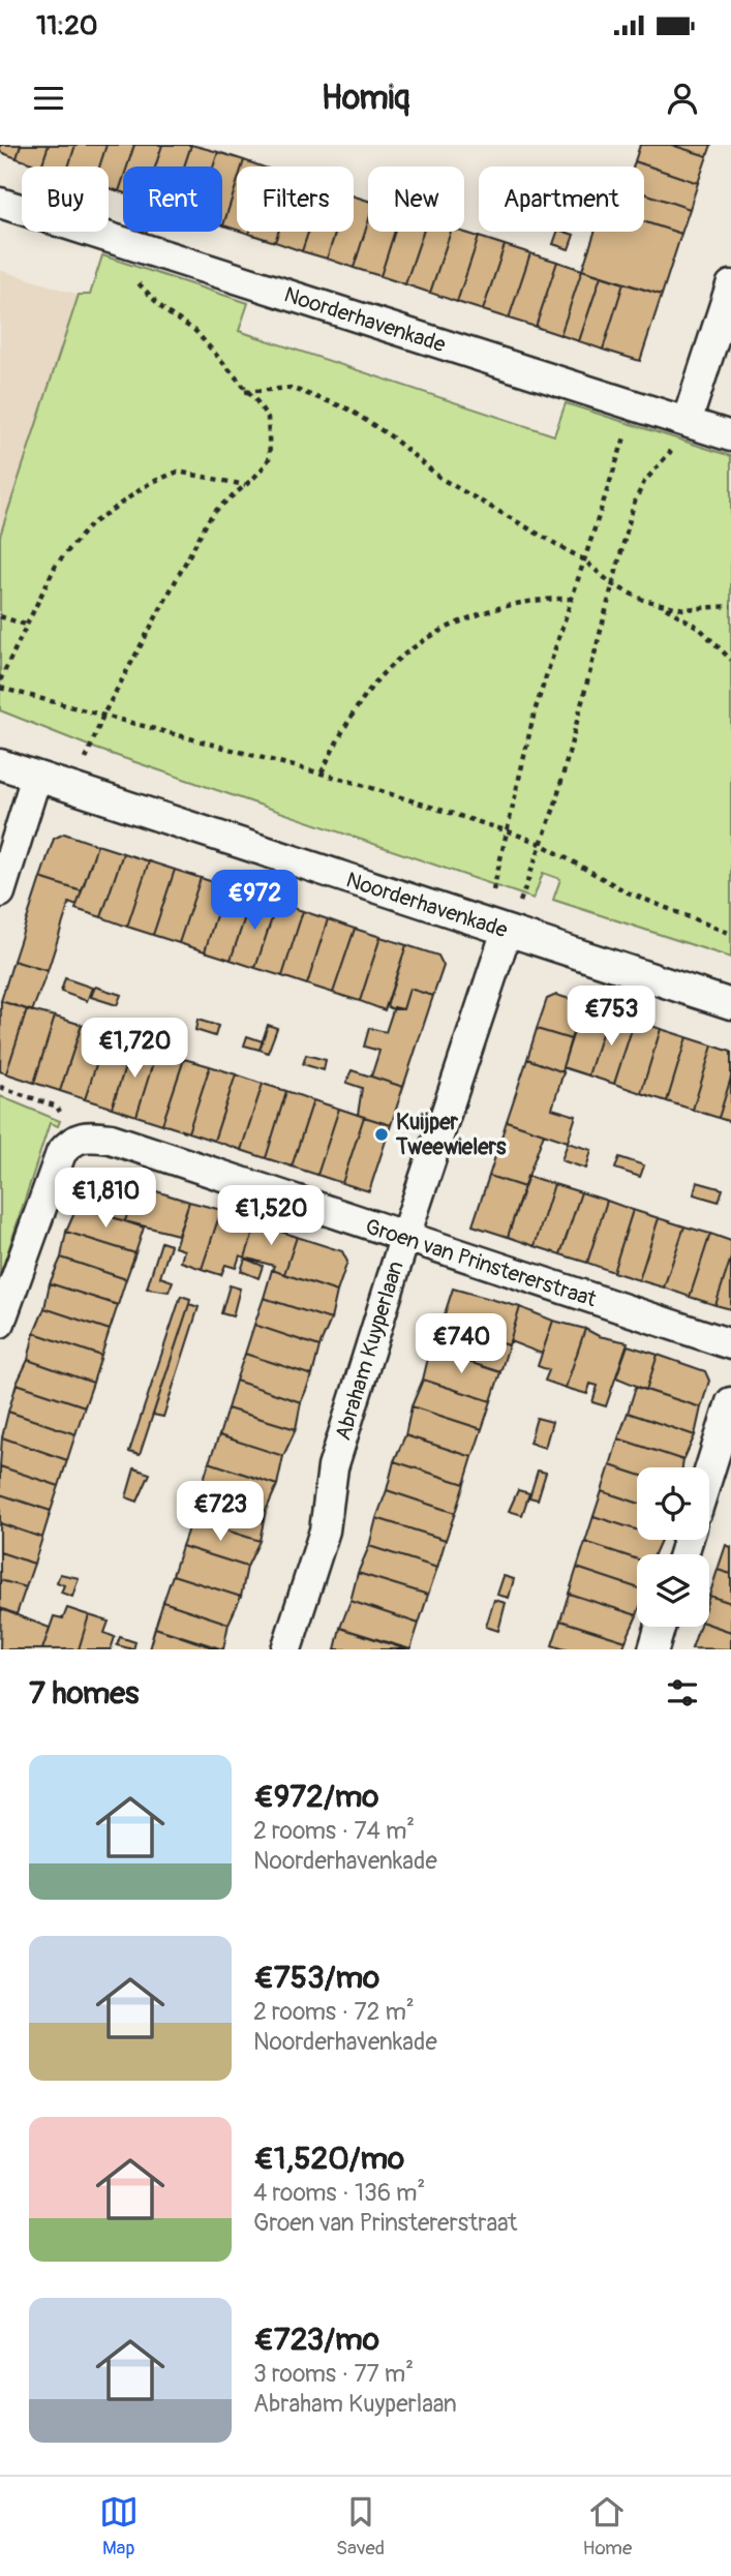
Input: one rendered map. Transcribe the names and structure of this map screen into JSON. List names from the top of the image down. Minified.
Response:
{"streets":{"street":["Noorderhavenkade","Groen van Prinstererstraat","Abraham Kuyperlaan"]},"crossings":[["Noorderhavenkade","Abraham Kuyperlaan"],["Groen van Prinstererstraat","Abraham Kuyperlaan"]],"places":["Kuijper Tweewielers"],"page":{"status":"11:20","header":"Homiq","chip":["Buy","Rent","Filters","New","Apartment"],"price":["€972","€753","€1,720","€1,810","€1,520","€740","€723"],"heading":"7 homes","list":[{"name":"€972/mo","note":"2 rooms · 74 m² · Noorderhavenkade"},{"name":"€753/mo","note":"2 rooms · 72 m² · Noorderhavenkade"},{"name":"€1,520/mo","note":"4 rooms · 136 m² · Groen van Prinstererstraat"},{"name":"€723/mo","note":"3 rooms · 77 m² · Abraham Kuyperlaan"}],"tabs":["Map","Saved","Home"]}}
